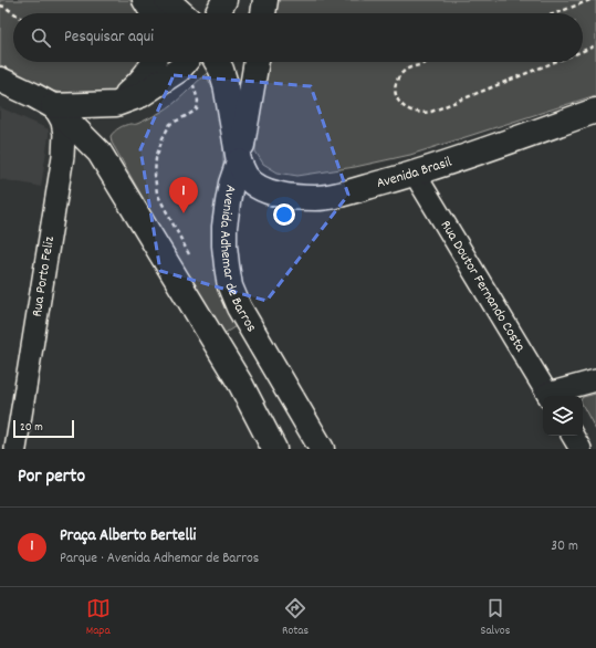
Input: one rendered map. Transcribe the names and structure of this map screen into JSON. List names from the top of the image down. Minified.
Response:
{"streets":{"main road":["Avenida Brasil","Avenida Adhemar de Barros"],"street":["Rua Porto Feliz","Rua Doutor Fernando Costa"]},"crossings":[["Avenida Brasil","Avenida Adhemar de Barros"],["Avenida Brasil","Rua Doutor Fernando Costa"]],"scale_bar":"20 m","page":{"search":"Pesquisar aqui","pins":"1","scale":"20 m","heading":"Por perto","list":[{"mark":"1","name":"Praça Alberto Bertelli","note":"Parque · Avenida Adhemar de Barros","value":"30 m"}],"nav":["Mapa","Rotas","Salvos"]}}
